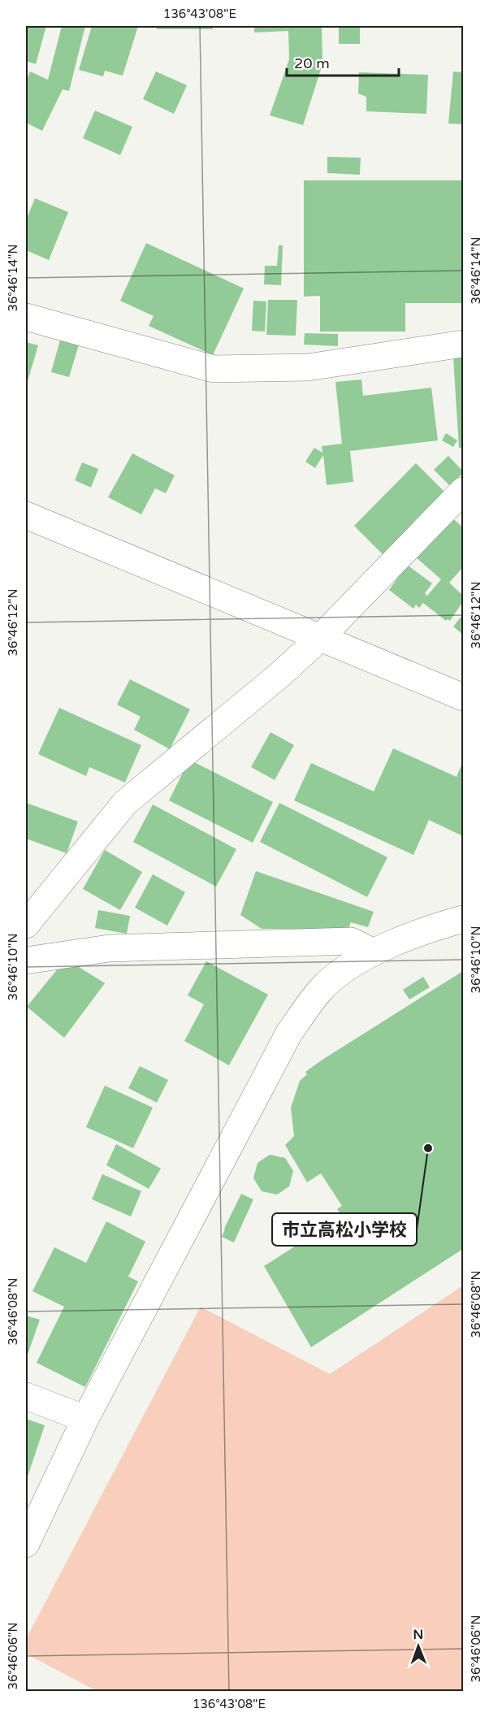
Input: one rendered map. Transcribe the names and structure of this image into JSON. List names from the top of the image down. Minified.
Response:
{"places":["市立高松小学校"],"scale_bar":"20 m","north":"top","coordinates":["136°43'08\"E","36°46'14\"N","36°46'12\"N","36°46'10\"N","36°46'08\"N","36°46'06\"N"]}
